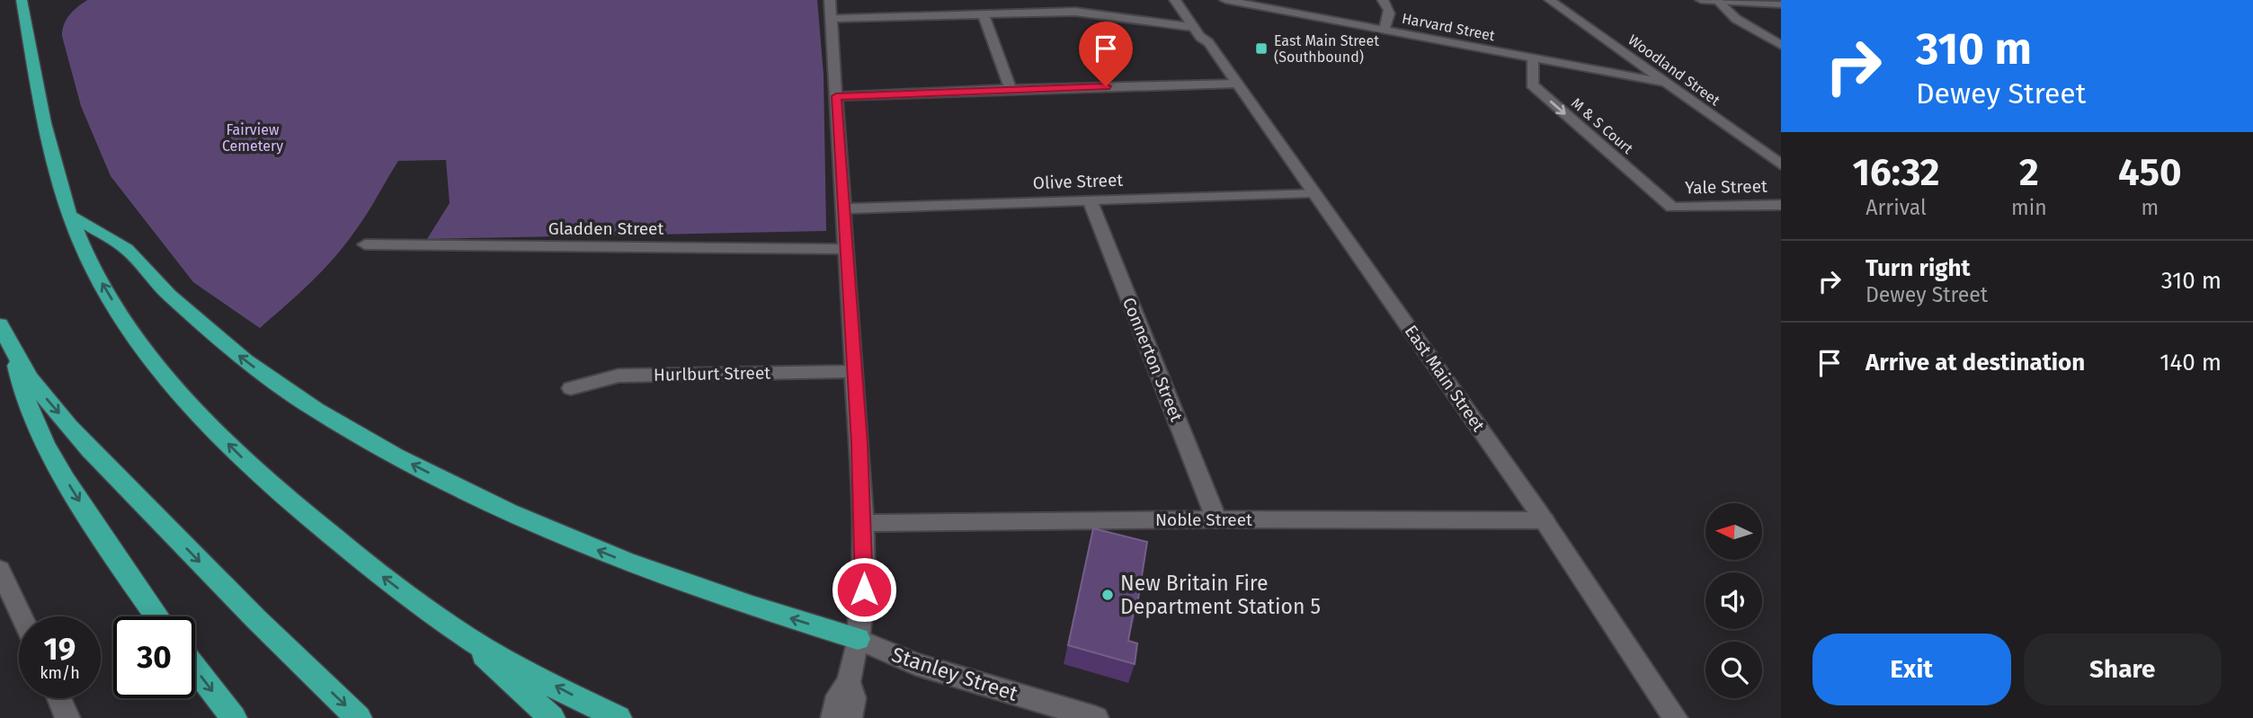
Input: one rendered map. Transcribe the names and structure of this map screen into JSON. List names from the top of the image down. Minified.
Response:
{"streets":{"street":["Harvard Street","Woodland Street","M & S Court","Olive Street","Yale Street","Gladden Street","Connerton Street","Hurlburt Street","East Main Street","Noble Street","Stanley Street"]},"crossings":[["Harvard Street","Woodland Street"],["Harvard Street","M & S Court"],["M & S Court","Yale Street"],["Olive Street","Connerton Street"],["Olive Street","East Main Street"],["Connerton Street","Noble Street"],["East Main Street","Noble Street"]],"one_way":["M & S Court"],"parks":["Fairview Cemetery"],"places":{"transit":["East Main Street (Southbound)"],"other":["New Britain Fire Department Station 5"]},"north":"left","page":{"turn":["310 m","Dewey Street"],"eta":["16:32","Arrival","2","min","450","m"],"list":[{"name":"Turn right","note":"Dewey Street","value":"310 m"},{"name":"Arrive at destination","value":"140 m"}],"speed":"19 km/h","limit":"30","buttons":["Exit","Share"]}}
